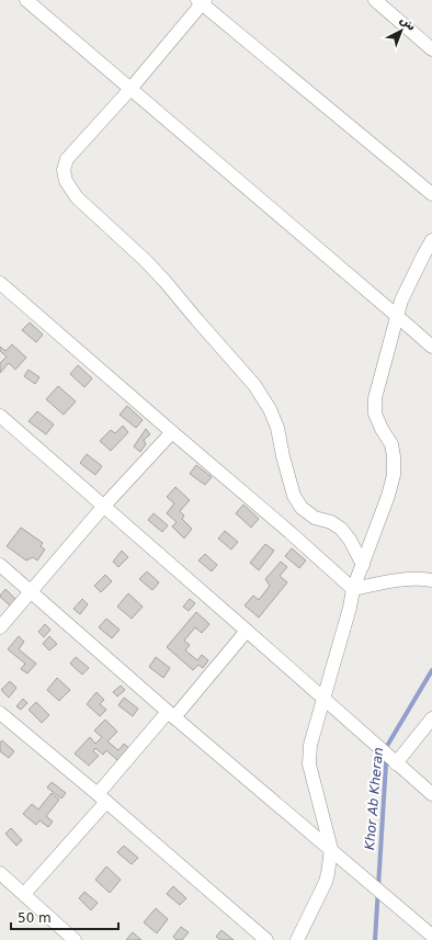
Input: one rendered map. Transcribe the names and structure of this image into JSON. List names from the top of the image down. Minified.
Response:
{"water":["Khor Ab Kheran"],"scale_bar":"50 m","north":"top right"}
